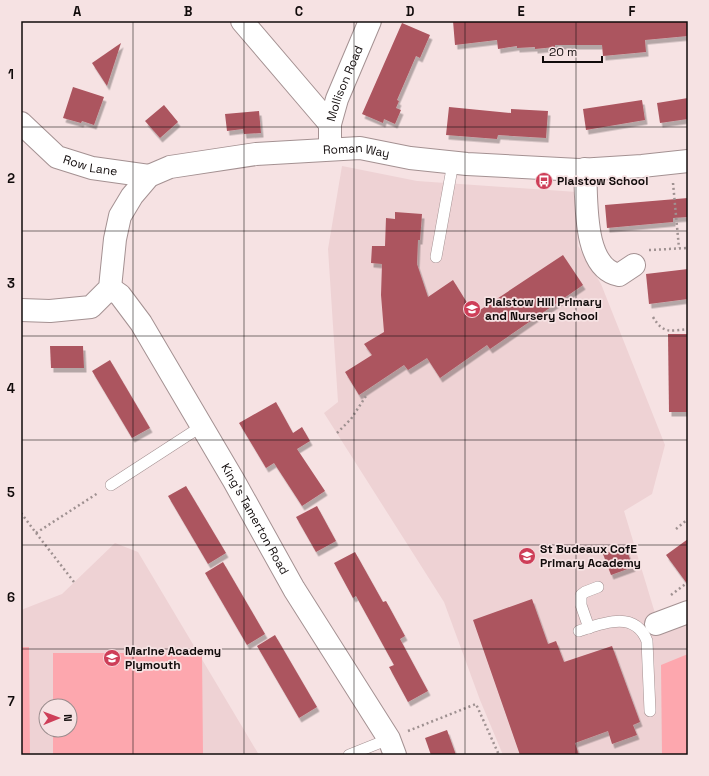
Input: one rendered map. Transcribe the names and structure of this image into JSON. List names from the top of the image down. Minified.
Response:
{"streets":{"street":["Mollison Road","Roman Way","Row Lane","King's Tamerton Road"]},"crossings":[["Mollison Road","Roman Way"],["Roman Way","Row Lane"],["Roman Way","King's Tamerton Road"]],"places":{"bus stop":["Plaistow School"],"school or university":["Plaistow Hill Primary and Nursery School","St Budeaux CofE Primary Academy","Marine Academy Plymouth"]},"scale_bar":"20 m","north":"right","grid":{"columns":["A","B","C","D","E","F"],"rows":["1","2","3","4","5","6","7"]}}
